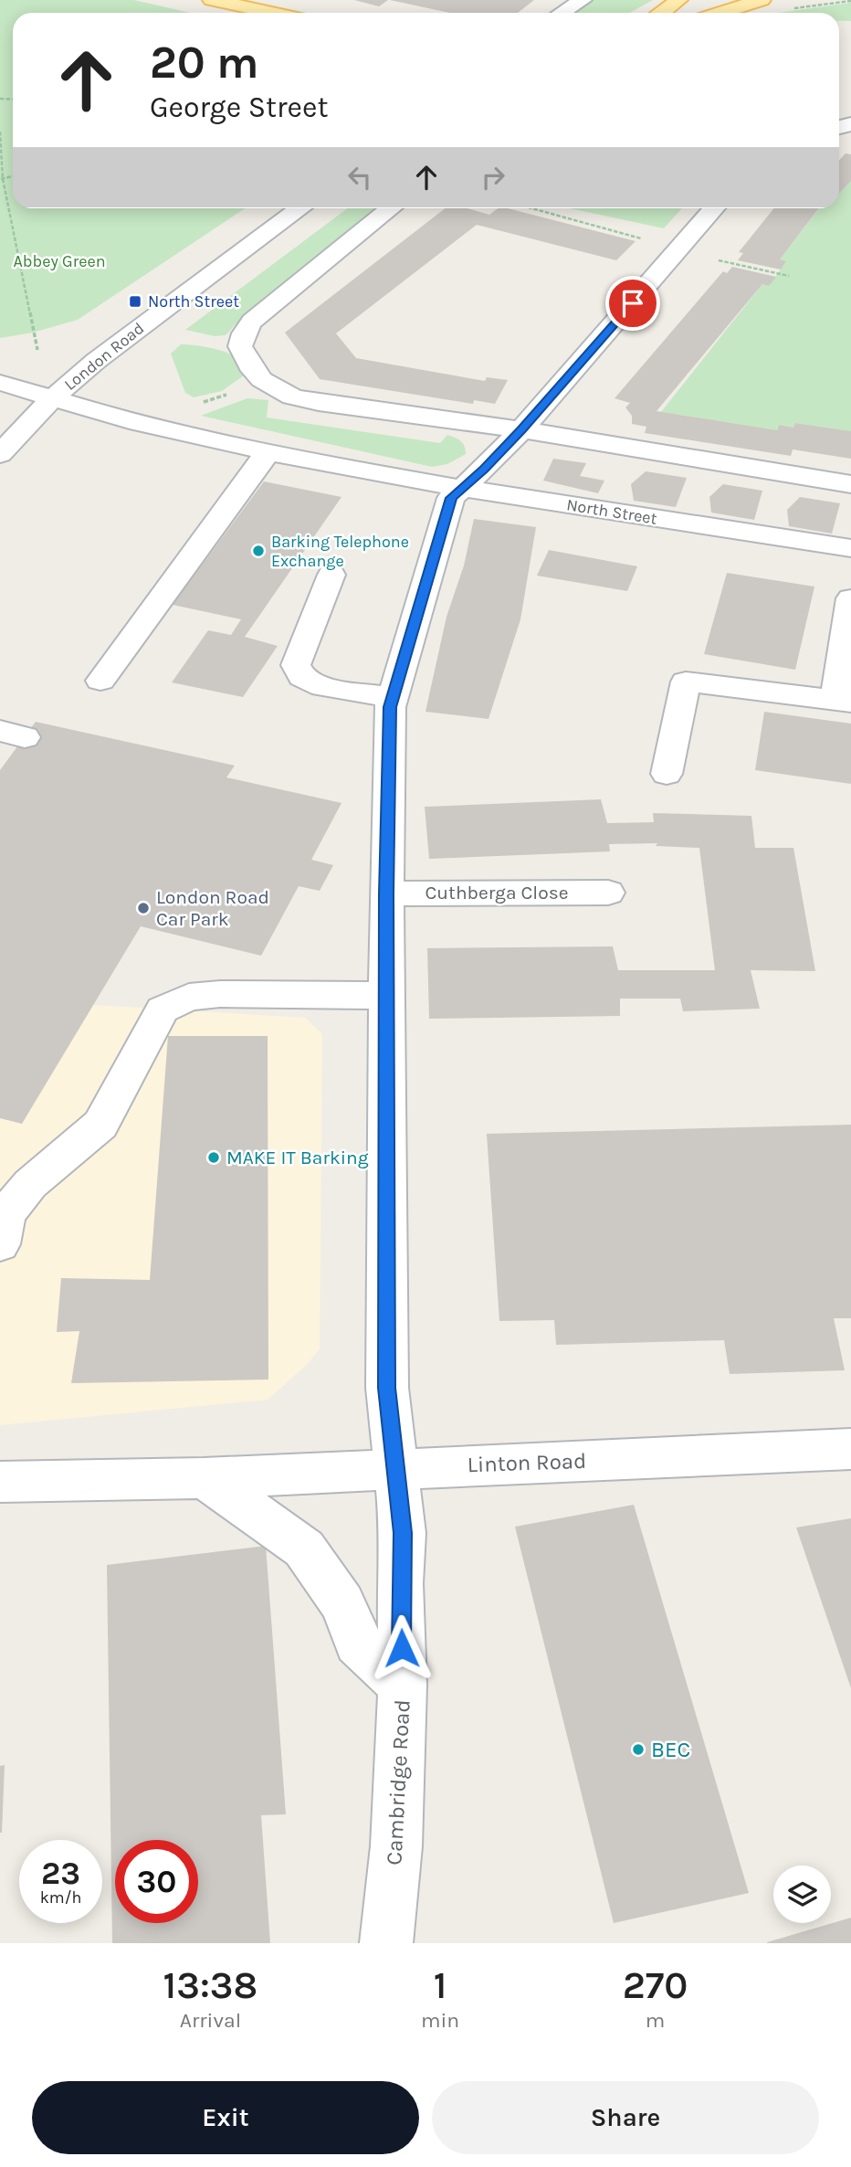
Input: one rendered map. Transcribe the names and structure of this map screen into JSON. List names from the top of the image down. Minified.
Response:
{"streets":{"street":["London Road","North Street","Cuthberga Close","Linton Road","Cambridge Road"]},"crossings":[["London Road","North Street"],["North Street","Cambridge Road"],["Cuthberga Close","Cambridge Road"],["Linton Road","Cambridge Road"]],"parks":["Abbey Green"],"places":{"transit":["North Street"],"other":["Barking Telephone Exchange","London Road Car Park","MAKE IT Barking","BEC"]},"page":{"turn":["20 m","George Street"],"speed":"23 km/h","limit":"30","eta":["13:38","Arrival","1","min","270","m"],"buttons":["Exit","Share"]}}
